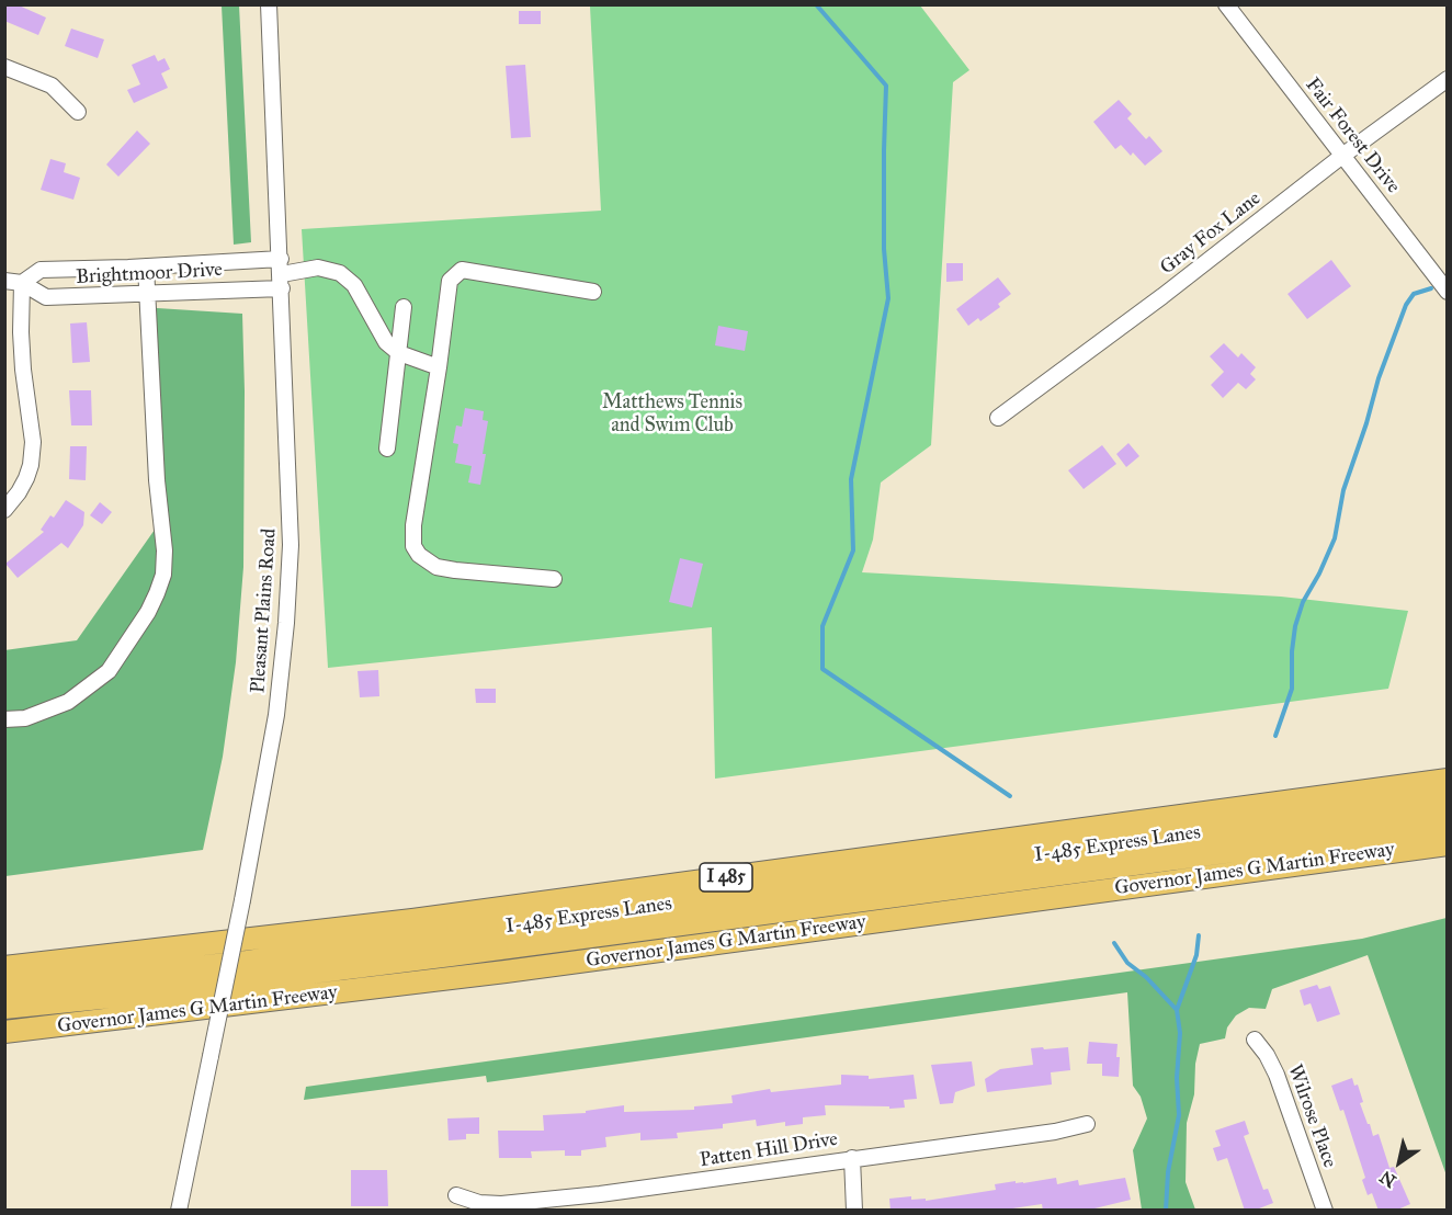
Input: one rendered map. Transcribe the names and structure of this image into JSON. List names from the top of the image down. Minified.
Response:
{"streets":{"highway":["I-485 Express Lanes","Governor James G Martin Freeway","I 485"],"street":["Fair Forest Drive","Gray Fox Lane","Brightmoor Drive","Pleasant Plains Road","Wilrose Place","Patten Hill Drive"]},"crossings":[["Fair Forest Drive","Gray Fox Lane"],["Brightmoor Drive","Pleasant Plains Road"]],"parks":["Matthews Tennis and Swim Club"],"north":"bottom left"}
